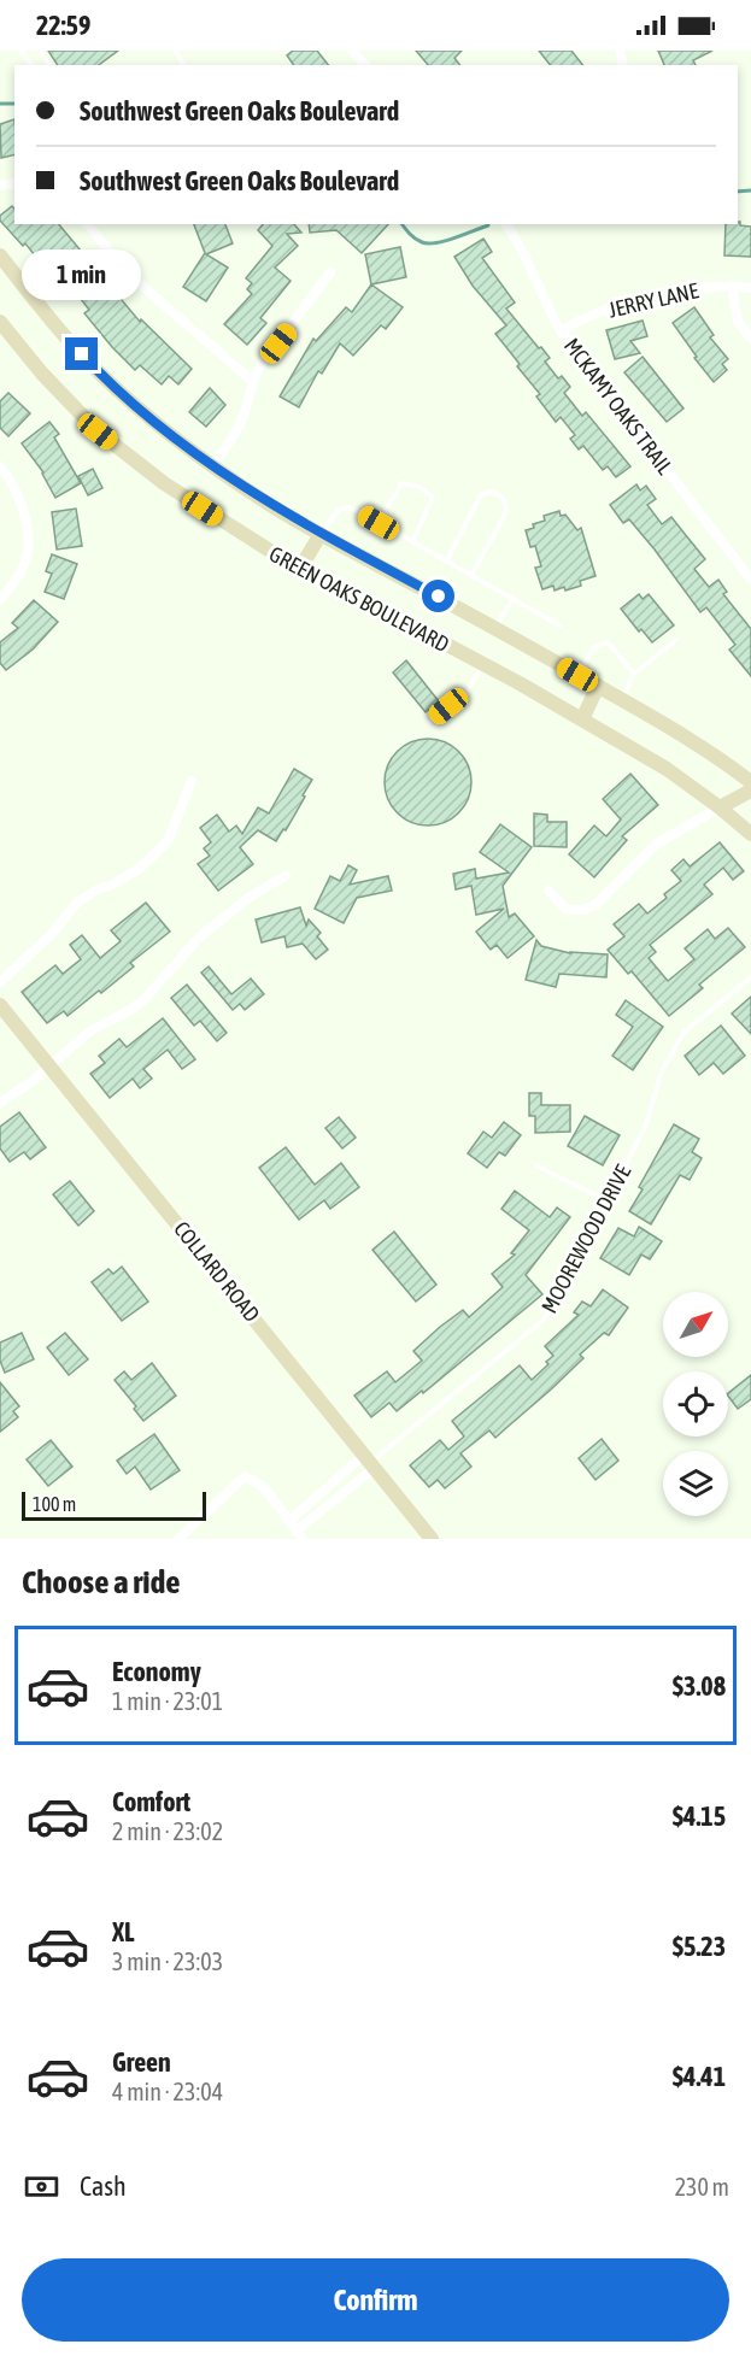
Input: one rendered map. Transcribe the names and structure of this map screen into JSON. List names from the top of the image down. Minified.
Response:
{"streets":{"main road":["GREEN OAKS BOULEVARD","COLLARD ROAD"],"street":["JERRY LANE","MCKAMY OAKS TRAIL"],"lane":["MOOREWOOD DRIVE"]},"crossings":[["JERRY LANE","MCKAMY OAKS TRAIL"],["MOOREWOOD DRIVE","COLLARD ROAD"]],"scale_bar":"100 m","north":"top right","page":{"status":"22:59","banner":["Southwest Green Oaks Boulevard","Southwest Green Oaks Boulevard"],"bubble":"1 min","scale":"100 m","heading":"Choose a ride","list":[{"name":"Economy","note":"1 min · 23:01","value":"$3.08"},{"name":"Comfort","note":"2 min · 23:02","value":"$4.15"},{"name":"XL","note":"3 min · 23:03","value":"$5.23"},{"name":"Green","note":"4 min · 23:04","value":"$4.41"}],"pay":["Cash","230 m"],"buttons":"Confirm"}}
